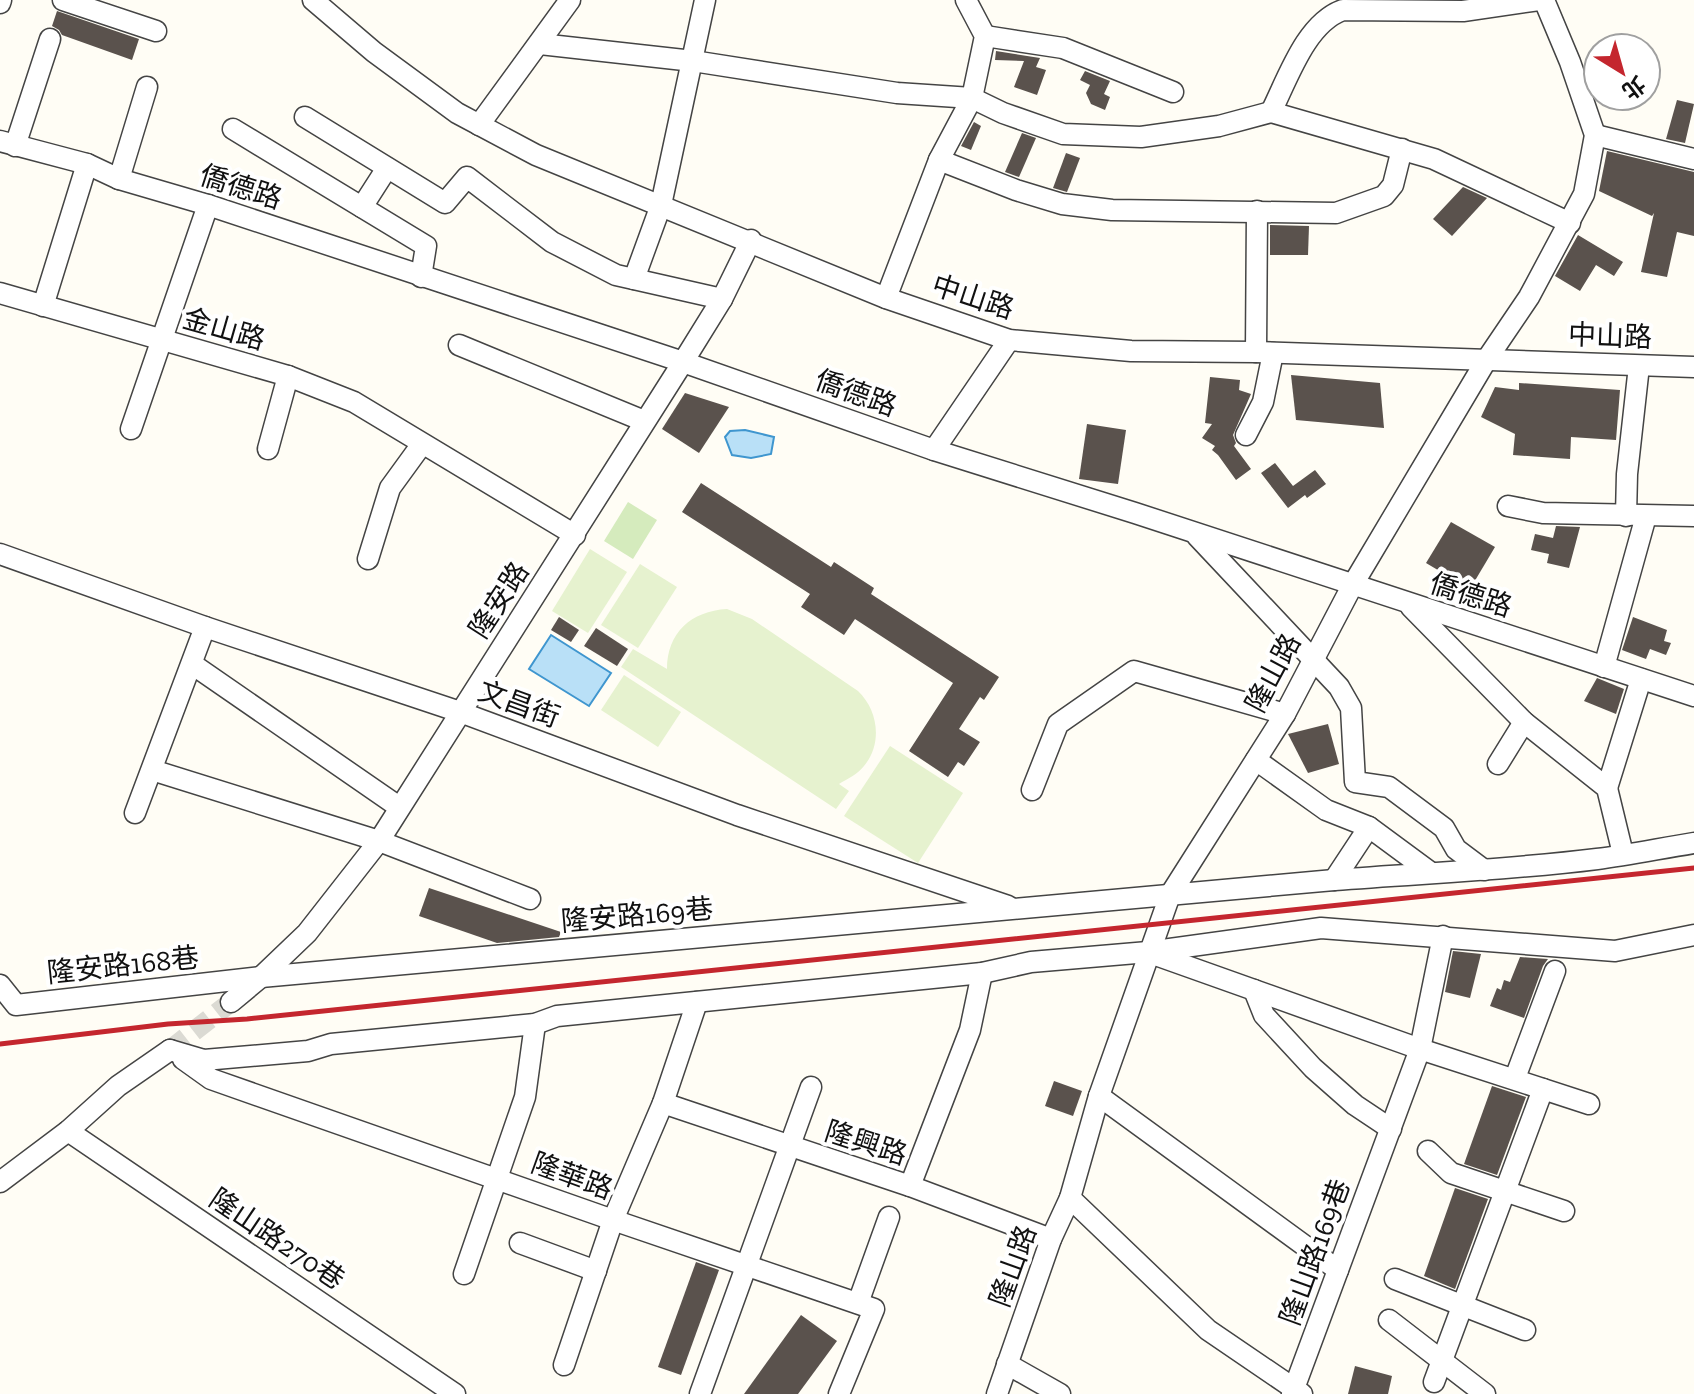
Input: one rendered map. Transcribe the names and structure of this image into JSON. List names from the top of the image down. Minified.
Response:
{"streets":{"street":["僑德路","中山路","金山路","隆安路","隆山路","文昌街","隆安路169巷","隆安路168巷","隆興路","隆華路","隆山路270巷","隆山路169巷"]},"crossings":[["僑德路","隆安路"],["僑德路","隆山路"],["中山路","隆安路"],["中山路","隆山路"],["金山路","隆安路"],["隆安路","文昌街"],["隆安路","隆安路169巷"],["隆安路","隆安路168巷"],["隆山路","隆安路169巷"],["隆山路","隆興路"],["文昌街","隆安路169巷"],["隆安路169巷","隆安路168巷"]],"north":"bottom right"}
